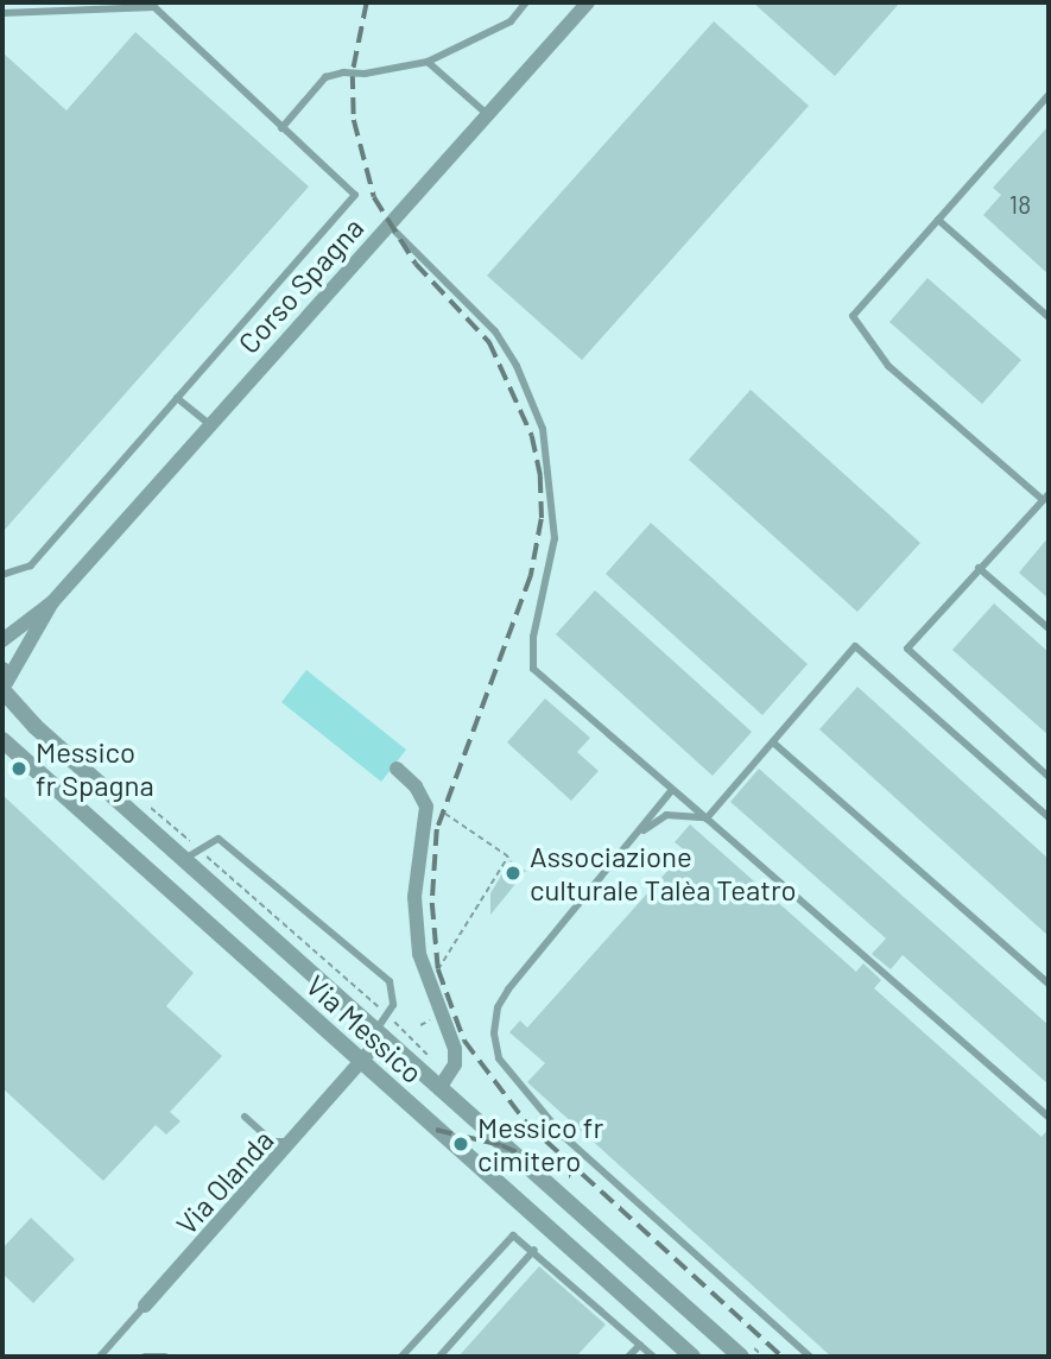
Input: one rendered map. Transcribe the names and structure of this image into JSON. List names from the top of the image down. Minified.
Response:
{"streets":{"street":["Corso Spagna","Via Messico","Via Olanda"]},"crossings":[["Corso Spagna","Via Messico"],["Via Messico","Via Olanda"]],"places":["Messico fr Spagna","Associazione culturale Talèa Teatro","Messico fr cimitero"],"house_numbers":["18"]}
